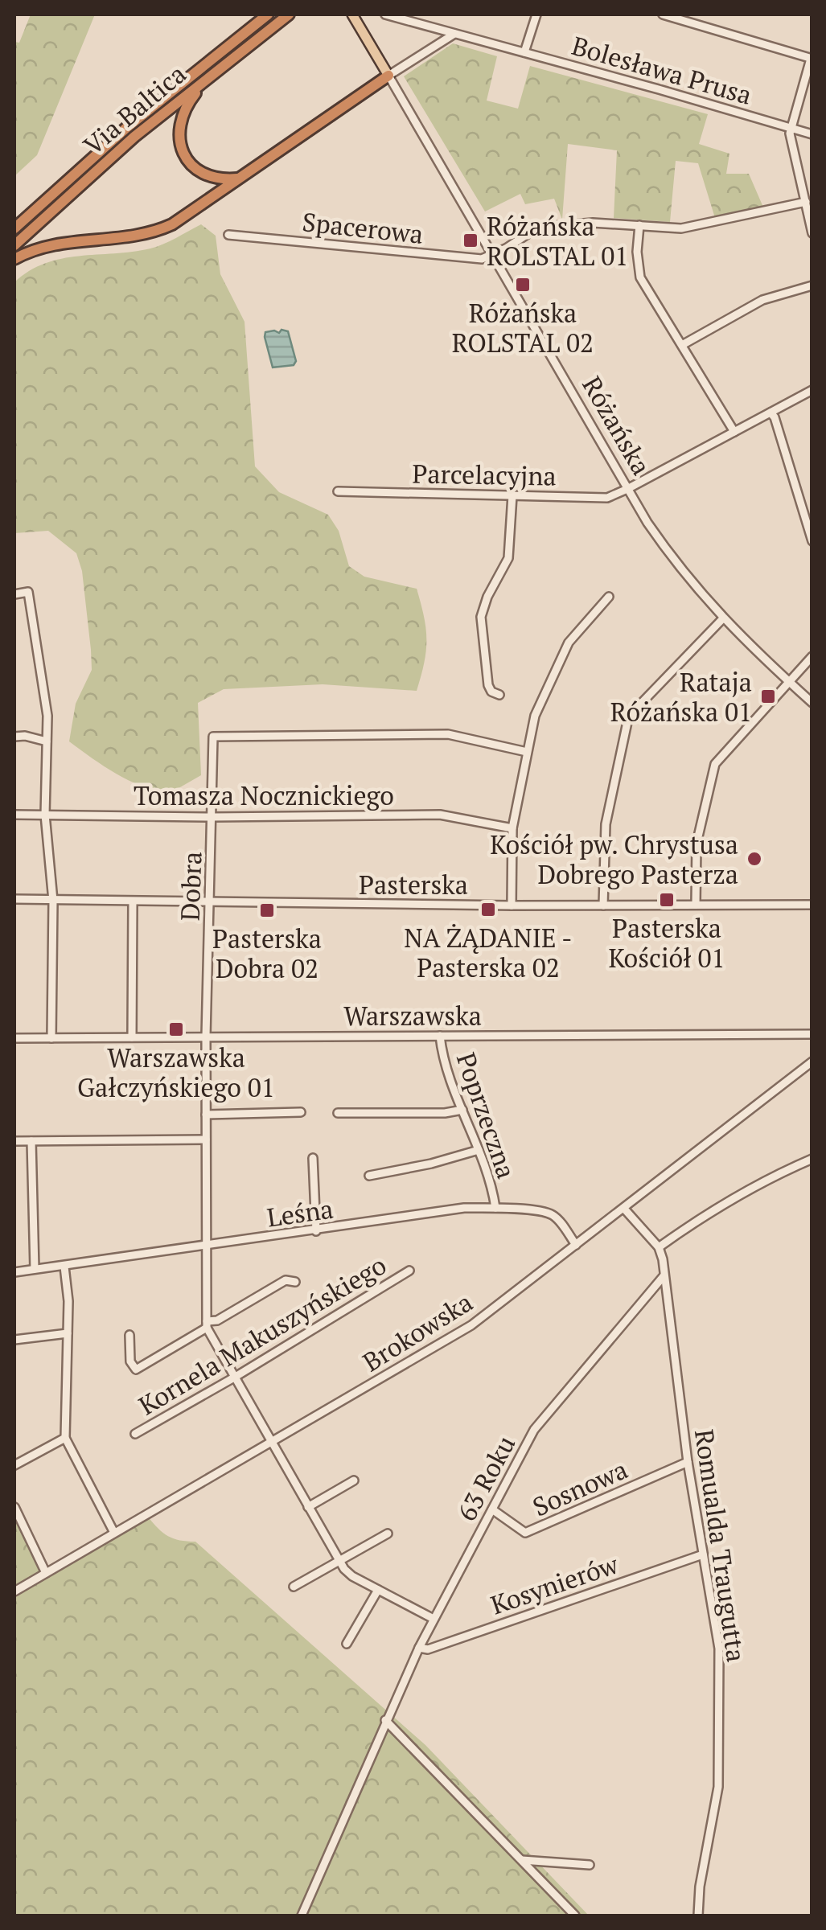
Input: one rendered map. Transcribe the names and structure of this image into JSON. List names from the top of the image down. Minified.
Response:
{"streets":{"highway":["Via Baltica"],"main road":["Różańska"],"street":["Bolesława Prusa","Spacerowa","Parcelacyjna","Tomasza Nocznickiego","Pasterska","Dobra","Warszawska","Poprzeczna","Leśna","Brokowska","Kornela Makuszyńskiego","63 Roku","Sosnowa","Romualda Traugutta","Kosynierów"]},"crossings":[["Spacerowa","Różańska"],["Różańska","Parcelacyjna"],["Tomasza Nocznickiego","Dobra"],["Pasterska","Dobra"],["Dobra","Warszawska"],["Dobra","Leśna"],["Warszawska","Poprzeczna"],["Poprzeczna","Leśna"],["Leśna","Brokowska"],["63 Roku","Sosnowa"],["63 Roku","Romualda Traugutta"],["63 Roku","Kosynierów"],["Sosnowa","Romualda Traugutta"],["Romualda Traugutta","Kosynierów"]],"places":{"transit":["Różańska ROLSTAL 01","Różańska ROLSTAL 02","Rataja Różańska 01","Pasterska Kościół 01","NA ŻĄDANIE - Pasterska 02","Pasterska Dobra 02","Warszawska Gałczyńskiego 01"],"other":["Kościół pw. Chrystusa Dobrego Pasterza"]}}
